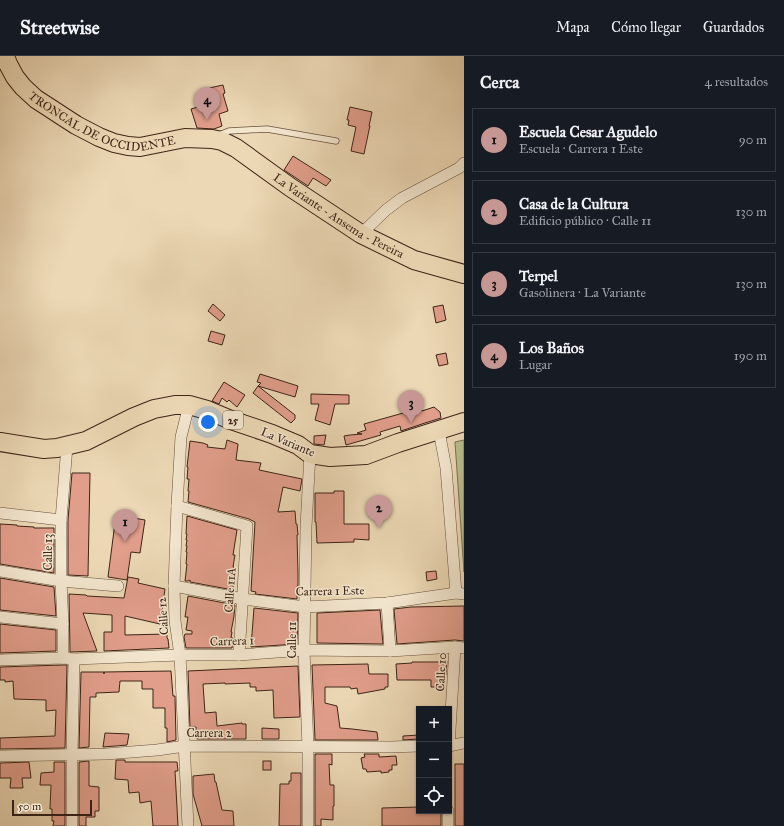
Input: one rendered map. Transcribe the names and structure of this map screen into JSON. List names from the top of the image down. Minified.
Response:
{"streets":{"main road":["TRONCAL DE OCCIDENTE","La Variante - Ansema - Pereira","25","La Variante"],"street":["Calle 13","Calle 11A","Carrera 1 Este","Calle 12","Calle 11","Carrera 1","Calle 10","Carrera 2"]},"crossings":[["TRONCAL DE OCCIDENTE","La Variante - Ansema - Pereira"],["La Variante","Calle 13"],["La Variante","Calle 12"],["La Variante","Calle 11"],["Calle 13","Carrera 1"],["Calle 11A","Carrera 1 Este"],["Calle 11A","Calle 12"],["Calle 11A","Carrera 1"],["Carrera 1 Este","Calle 12"],["Carrera 1 Este","Calle 11"],["Calle 12","Carrera 1"],["Calle 12","Carrera 2"],["Calle 11","Carrera 1"],["Calle 11","Carrera 2"],["Carrera 1","Calle 10"]],"scale_bar":"50 m","page":{"header":"Streetwise","nav":["Mapa","Cómo llegar","Guardados"],"heading":["Cerca","4 resultados"],"pins":["4","3","2","1"],"list":[{"mark":"1","name":"Escuela Cesar Agudelo","note":"Escuela · Carrera 1 Este","value":"90 m"},{"mark":"2","name":"Casa de la Cultura","note":"Edificio público · Calle 11","value":"130 m"},{"mark":"3","name":"Terpel","note":"Gasolinera · La Variante","value":"130 m"},{"mark":"4","name":"Los Baños","note":"Lugar","value":"190 m"}],"map_buttons":["+","−"],"scale":"50 m"}}
